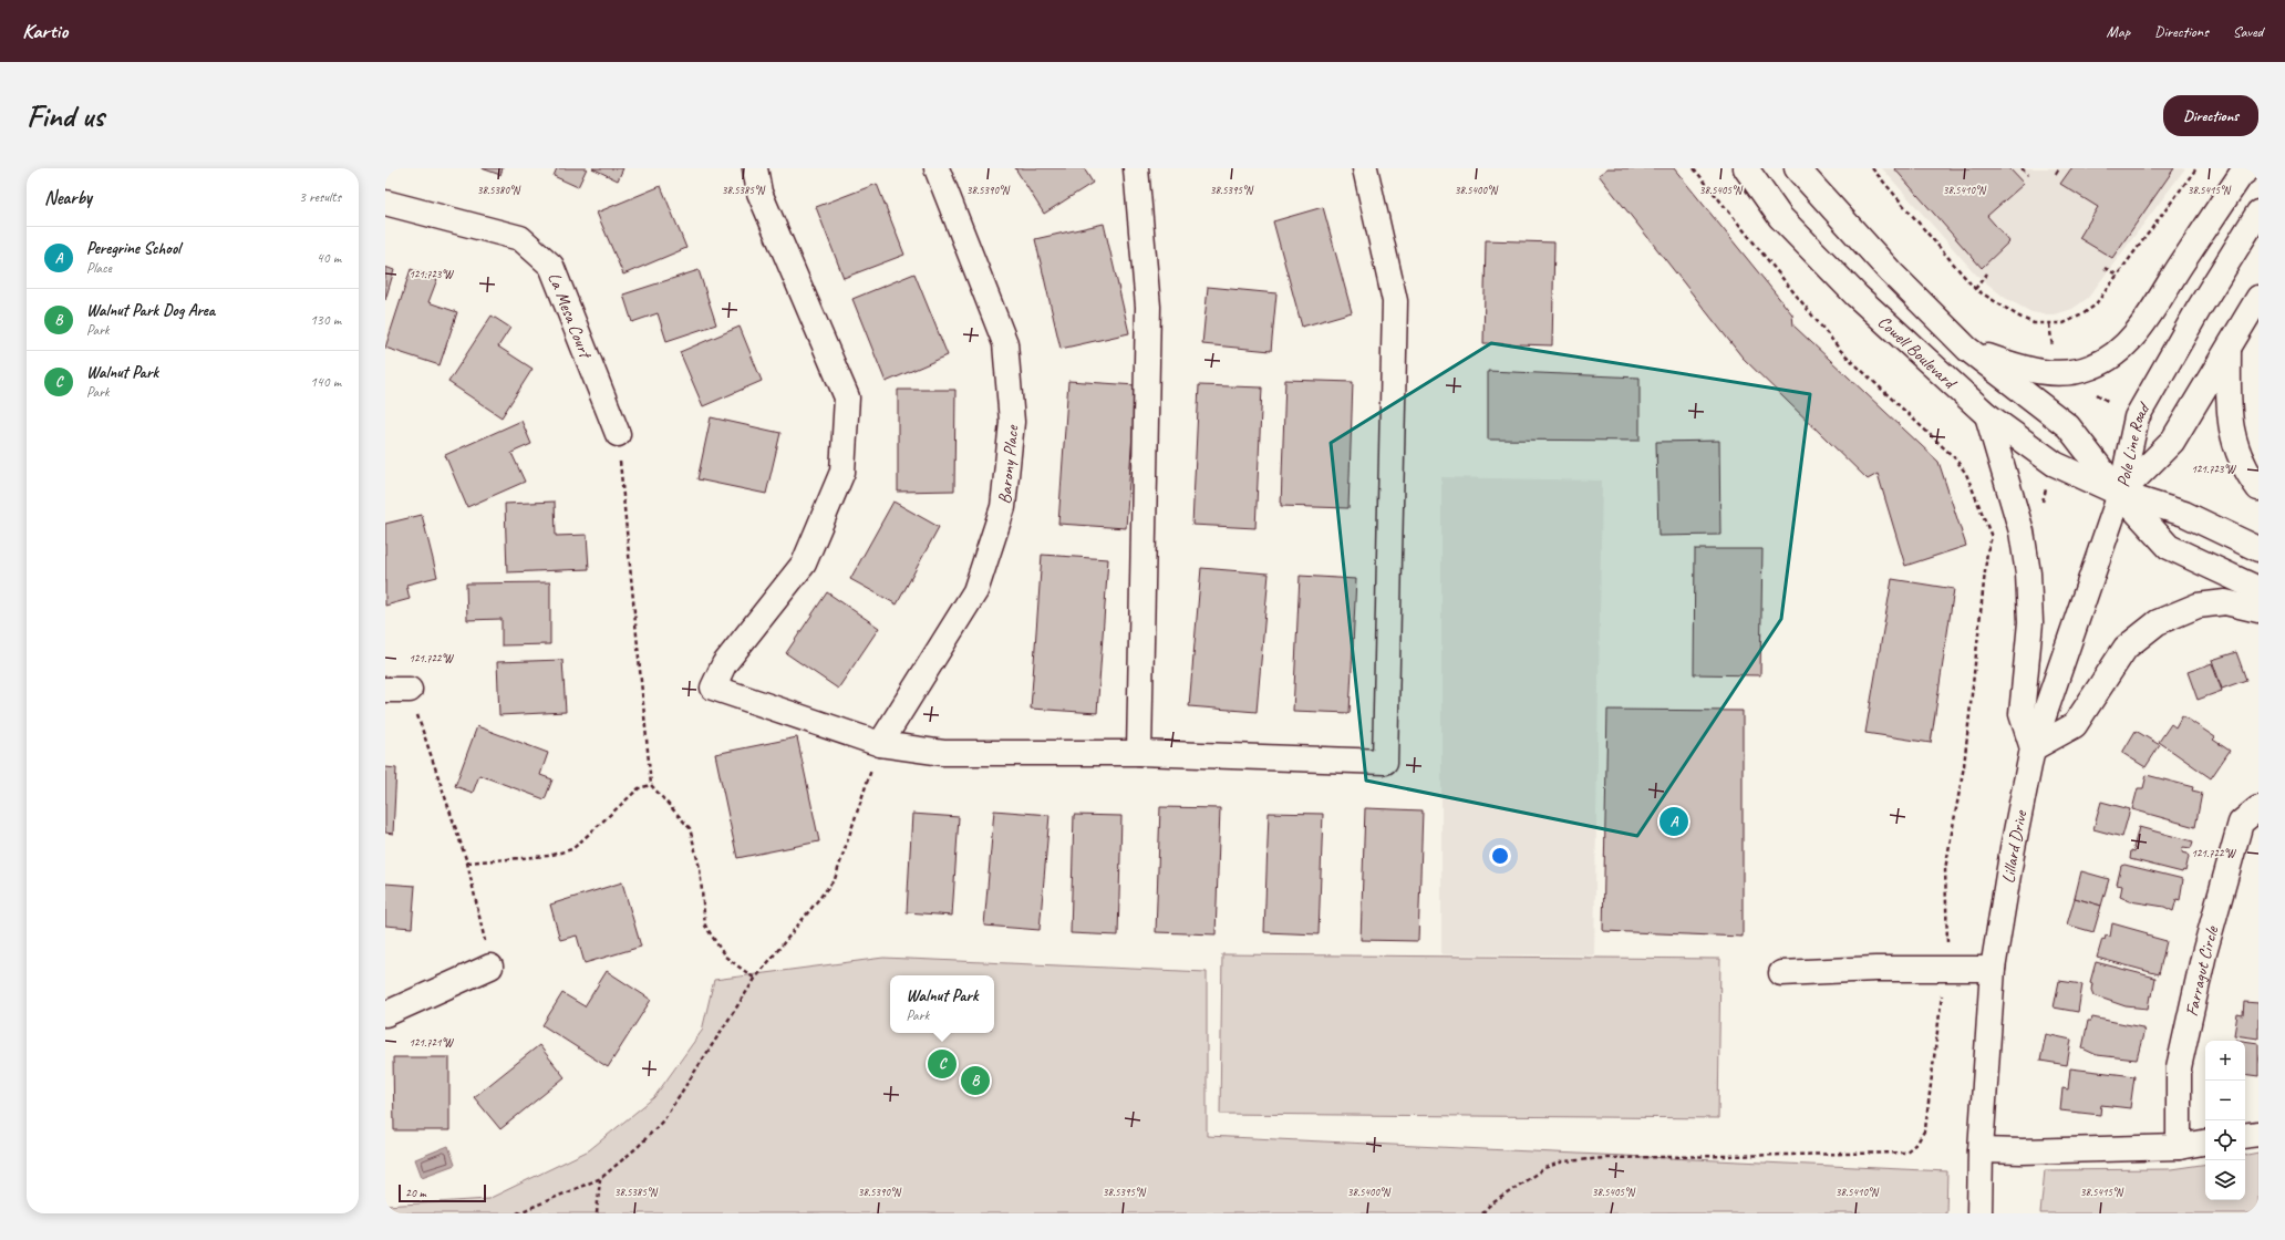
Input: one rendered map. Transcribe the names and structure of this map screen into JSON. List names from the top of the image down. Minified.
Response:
{"streets":{"main road":["La Mesa Court","Cowell Boulevard","Pole Line Road","Barony Place","Lillard Drive","Farragut Circle"]},"crossings":[["Cowell Boulevard","Pole Line Road"],["Cowell Boulevard","Lillard Drive"],["Pole Line Road","Lillard Drive"]],"scale_bar":"20 m","page":{"header":"Kartio","nav":["Map","Directions","Saved"],"buttons":"Directions","title":"Find us","heading":["Nearby","3 results"],"list":[{"mark":"A","name":"Peregrine School","note":"Place","value":"40 m"},{"mark":"B","name":"Walnut Park Dog Area","note":"Park","value":"130 m"},{"mark":"C","name":"Walnut Park","note":"Park","value":"140 m"}],"pins":["A","C","B"],"popup":["Walnut Park","Park"],"map_buttons":["+","−"],"scale":"20 m"},"coordinates":["38.5380°N","38.5385°N","38.5390°N","38.5395°N","38.5400°N","38.5405°N","38.5410°N","38.5415°N","121.723°W","121.722°W","121.721°W"]}
